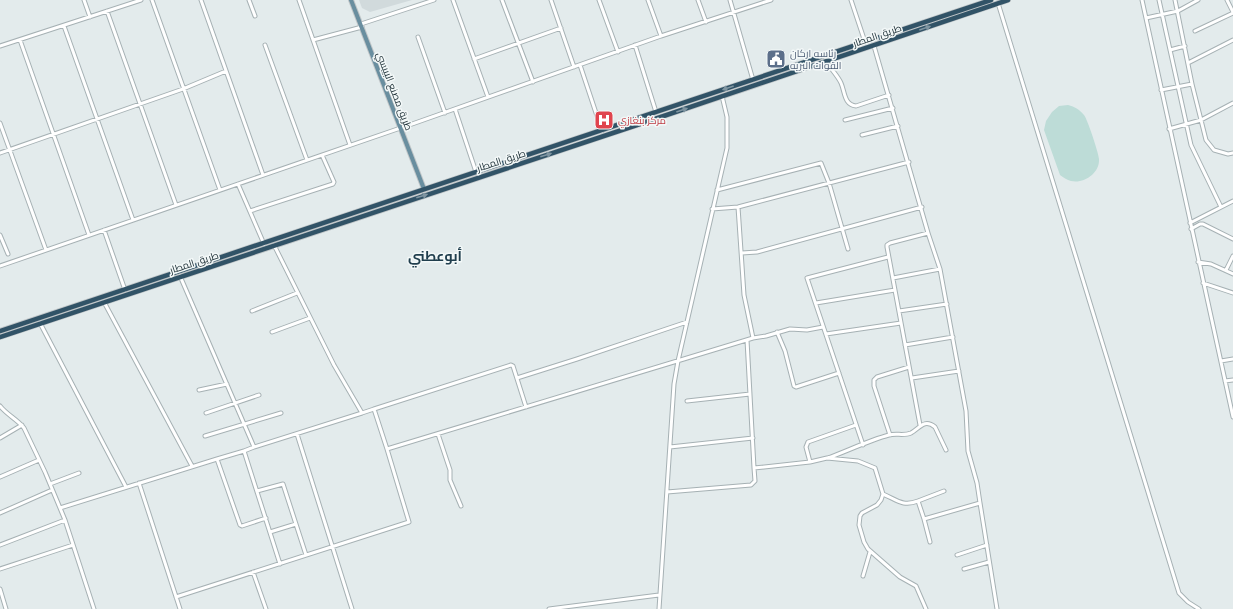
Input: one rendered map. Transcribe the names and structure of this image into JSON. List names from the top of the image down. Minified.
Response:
{"streets":{"highway":["طريق المطار"],"main road":["طريق مصنع البيبسي"]},"crossings":[["طريق المطار","طريق مصنع البيبسي"]],"districts":["أبوعطني"],"places":{"public building":["رئاسه اركان القوات البريه"],"hospital":["مركز بنغازي"]}}
